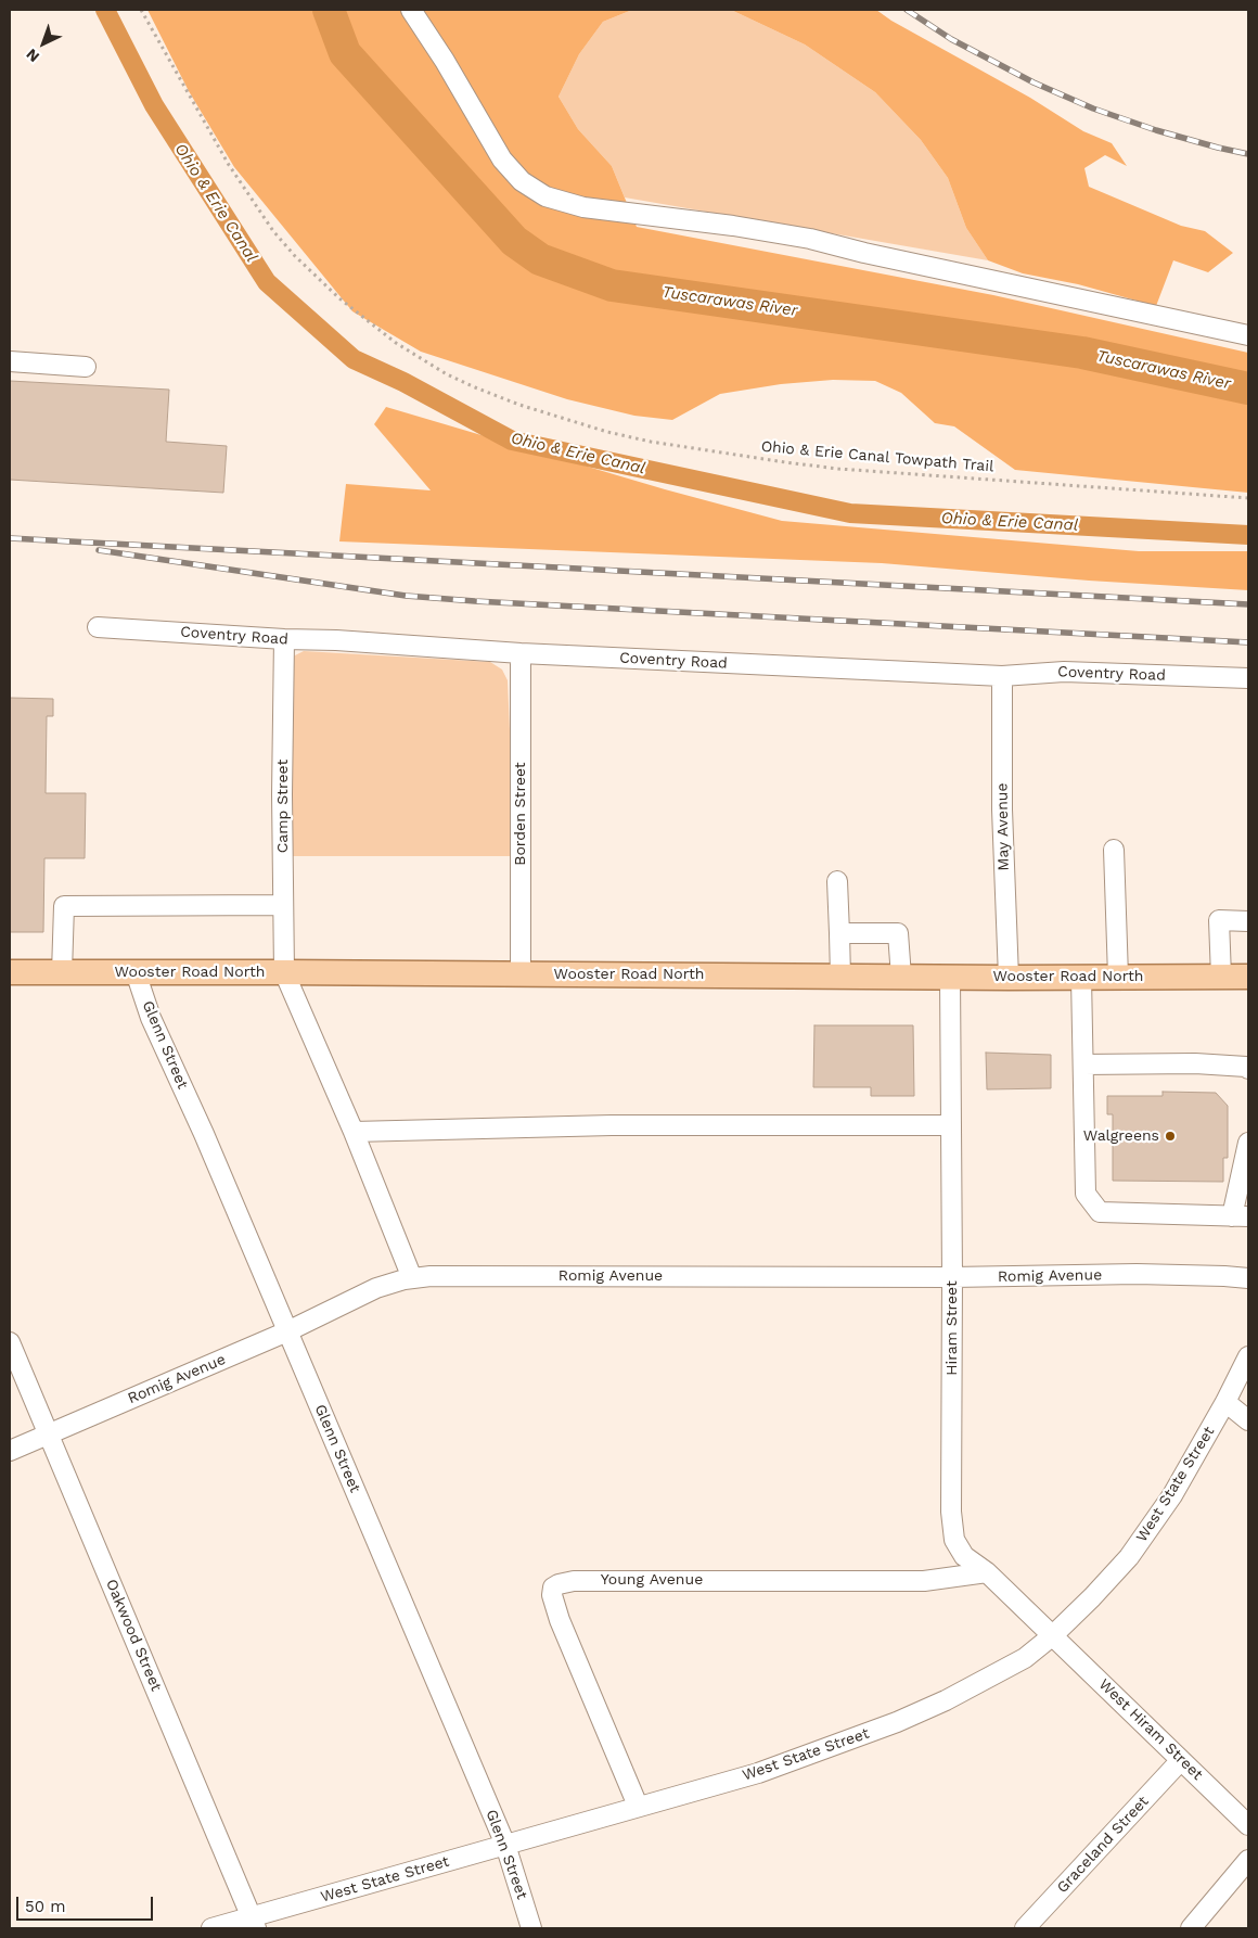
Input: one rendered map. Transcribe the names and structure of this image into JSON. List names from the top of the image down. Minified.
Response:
{"streets":{"main road":["Wooster Road North"],"street":["Coventry Road","Camp Street","Borden Street","May Avenue","Glenn Street","Romig Avenue","Hiram Street","West State Street","Young Avenue","Oakwood Street","West Hiram Street","Graceland Street"],"path":["Ohio & Erie Canal Towpath Trail"]},"crossings":[["Coventry Road","Camp Street"],["Coventry Road","Borden Street"],["Coventry Road","May Avenue"],["Camp Street","Wooster Road North"],["Borden Street","Wooster Road North"],["May Avenue","Wooster Road North"],["Wooster Road North","Glenn Street"],["Wooster Road North","Hiram Street"],["Glenn Street","Romig Avenue"],["Glenn Street","West State Street"],["Romig Avenue","Hiram Street"],["Romig Avenue","Oakwood Street"],["Hiram Street","West State Street"],["Hiram Street","Young Avenue"],["Hiram Street","West Hiram Street"],["West State Street","Young Avenue"],["West State Street","Oakwood Street"],["West State Street","West Hiram Street"],["West Hiram Street","Graceland Street"]],"water":["Ohio & Erie Canal","Tuscarawas River"],"places":["Walgreens"],"scale_bar":"50 m","north":"bottom left"}
